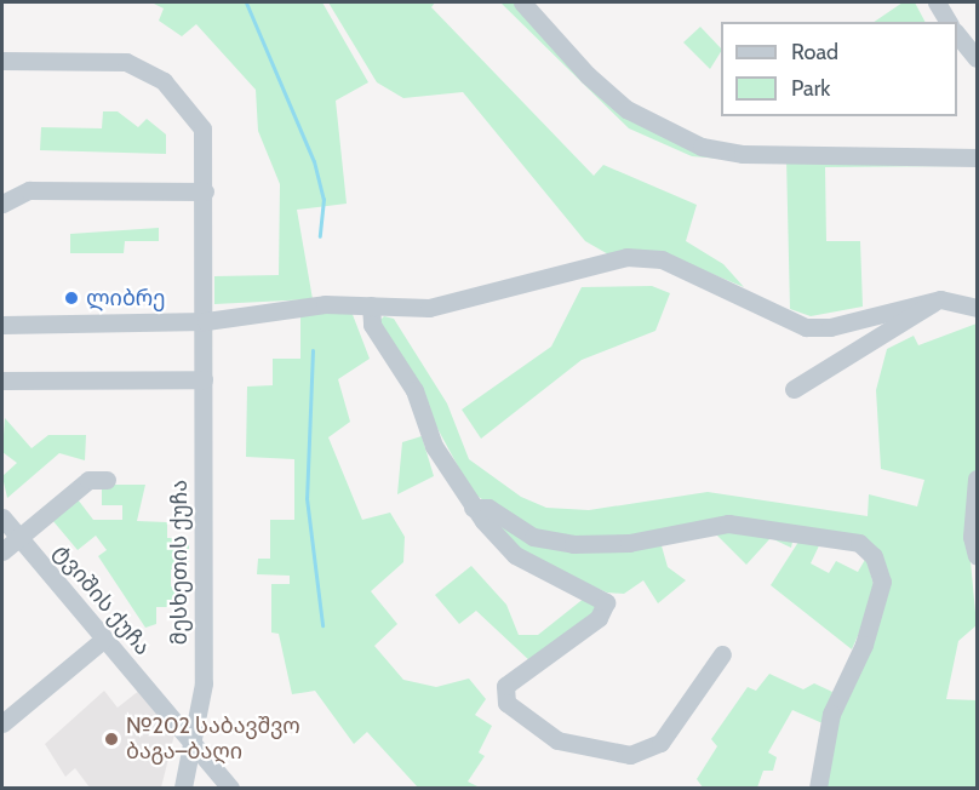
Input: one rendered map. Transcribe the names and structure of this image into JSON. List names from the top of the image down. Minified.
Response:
{"streets":{"street":["მესხეთის ქუჩა","ტვიშის ქუჩა"]},"crossings":[["მესხეთის ქუჩა","ტვიშის ქუჩა"]],"places":["ლიბრე","№202 საბავშვო ბაგა–ბაღი"],"legend":["Road","Park"]}
